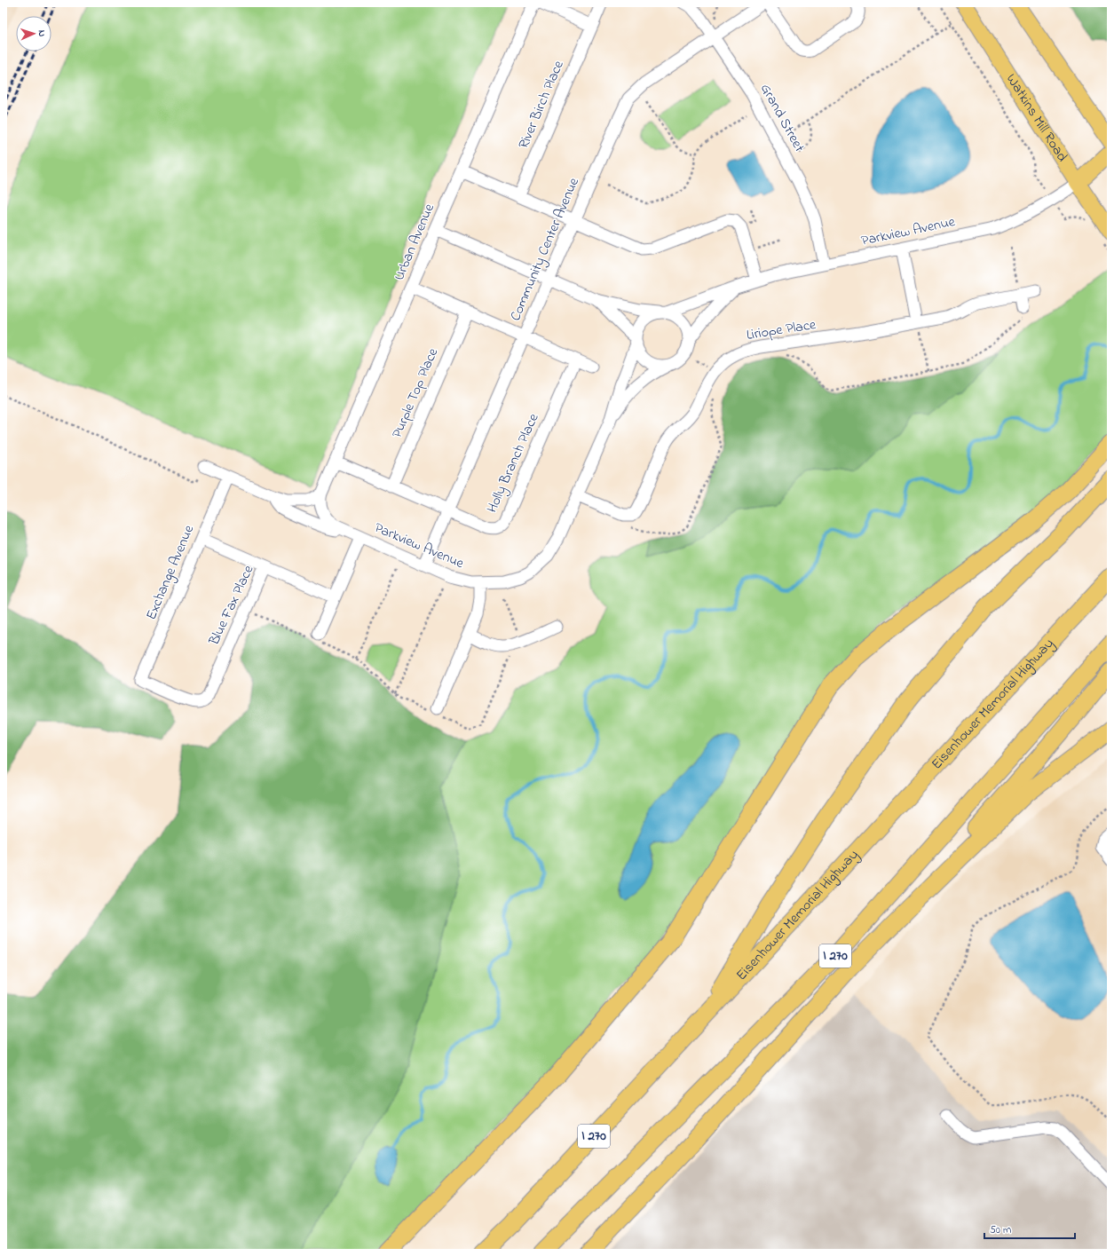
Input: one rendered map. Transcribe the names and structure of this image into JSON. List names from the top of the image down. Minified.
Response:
{"streets":{"highway":["Eisenhower Memorial Highway","I 270"],"main road":["Watkins Mill Road"],"street":["River Birch Place","Grand Street","Parkview Avenue","Urban Avenue","Community Center Avenue","Liriope Place","Purple Top Place","Holly Branch Place","Exchange Avenue","Blue Fax Place"]},"crossings":[["Grand Street","Parkview Avenue"],["Grand Street","Community Center Avenue"],["Watkins Mill Road","Parkview Avenue"],["Parkview Avenue","Community Center Avenue"],["Parkview Avenue","Liriope Place"],["Parkview Avenue","Exchange Avenue"],["Community Center Avenue","Holly Branch Place"],["Exchange Avenue","Blue Fax Place"]],"scale_bar":"50 m","north":"right"}
